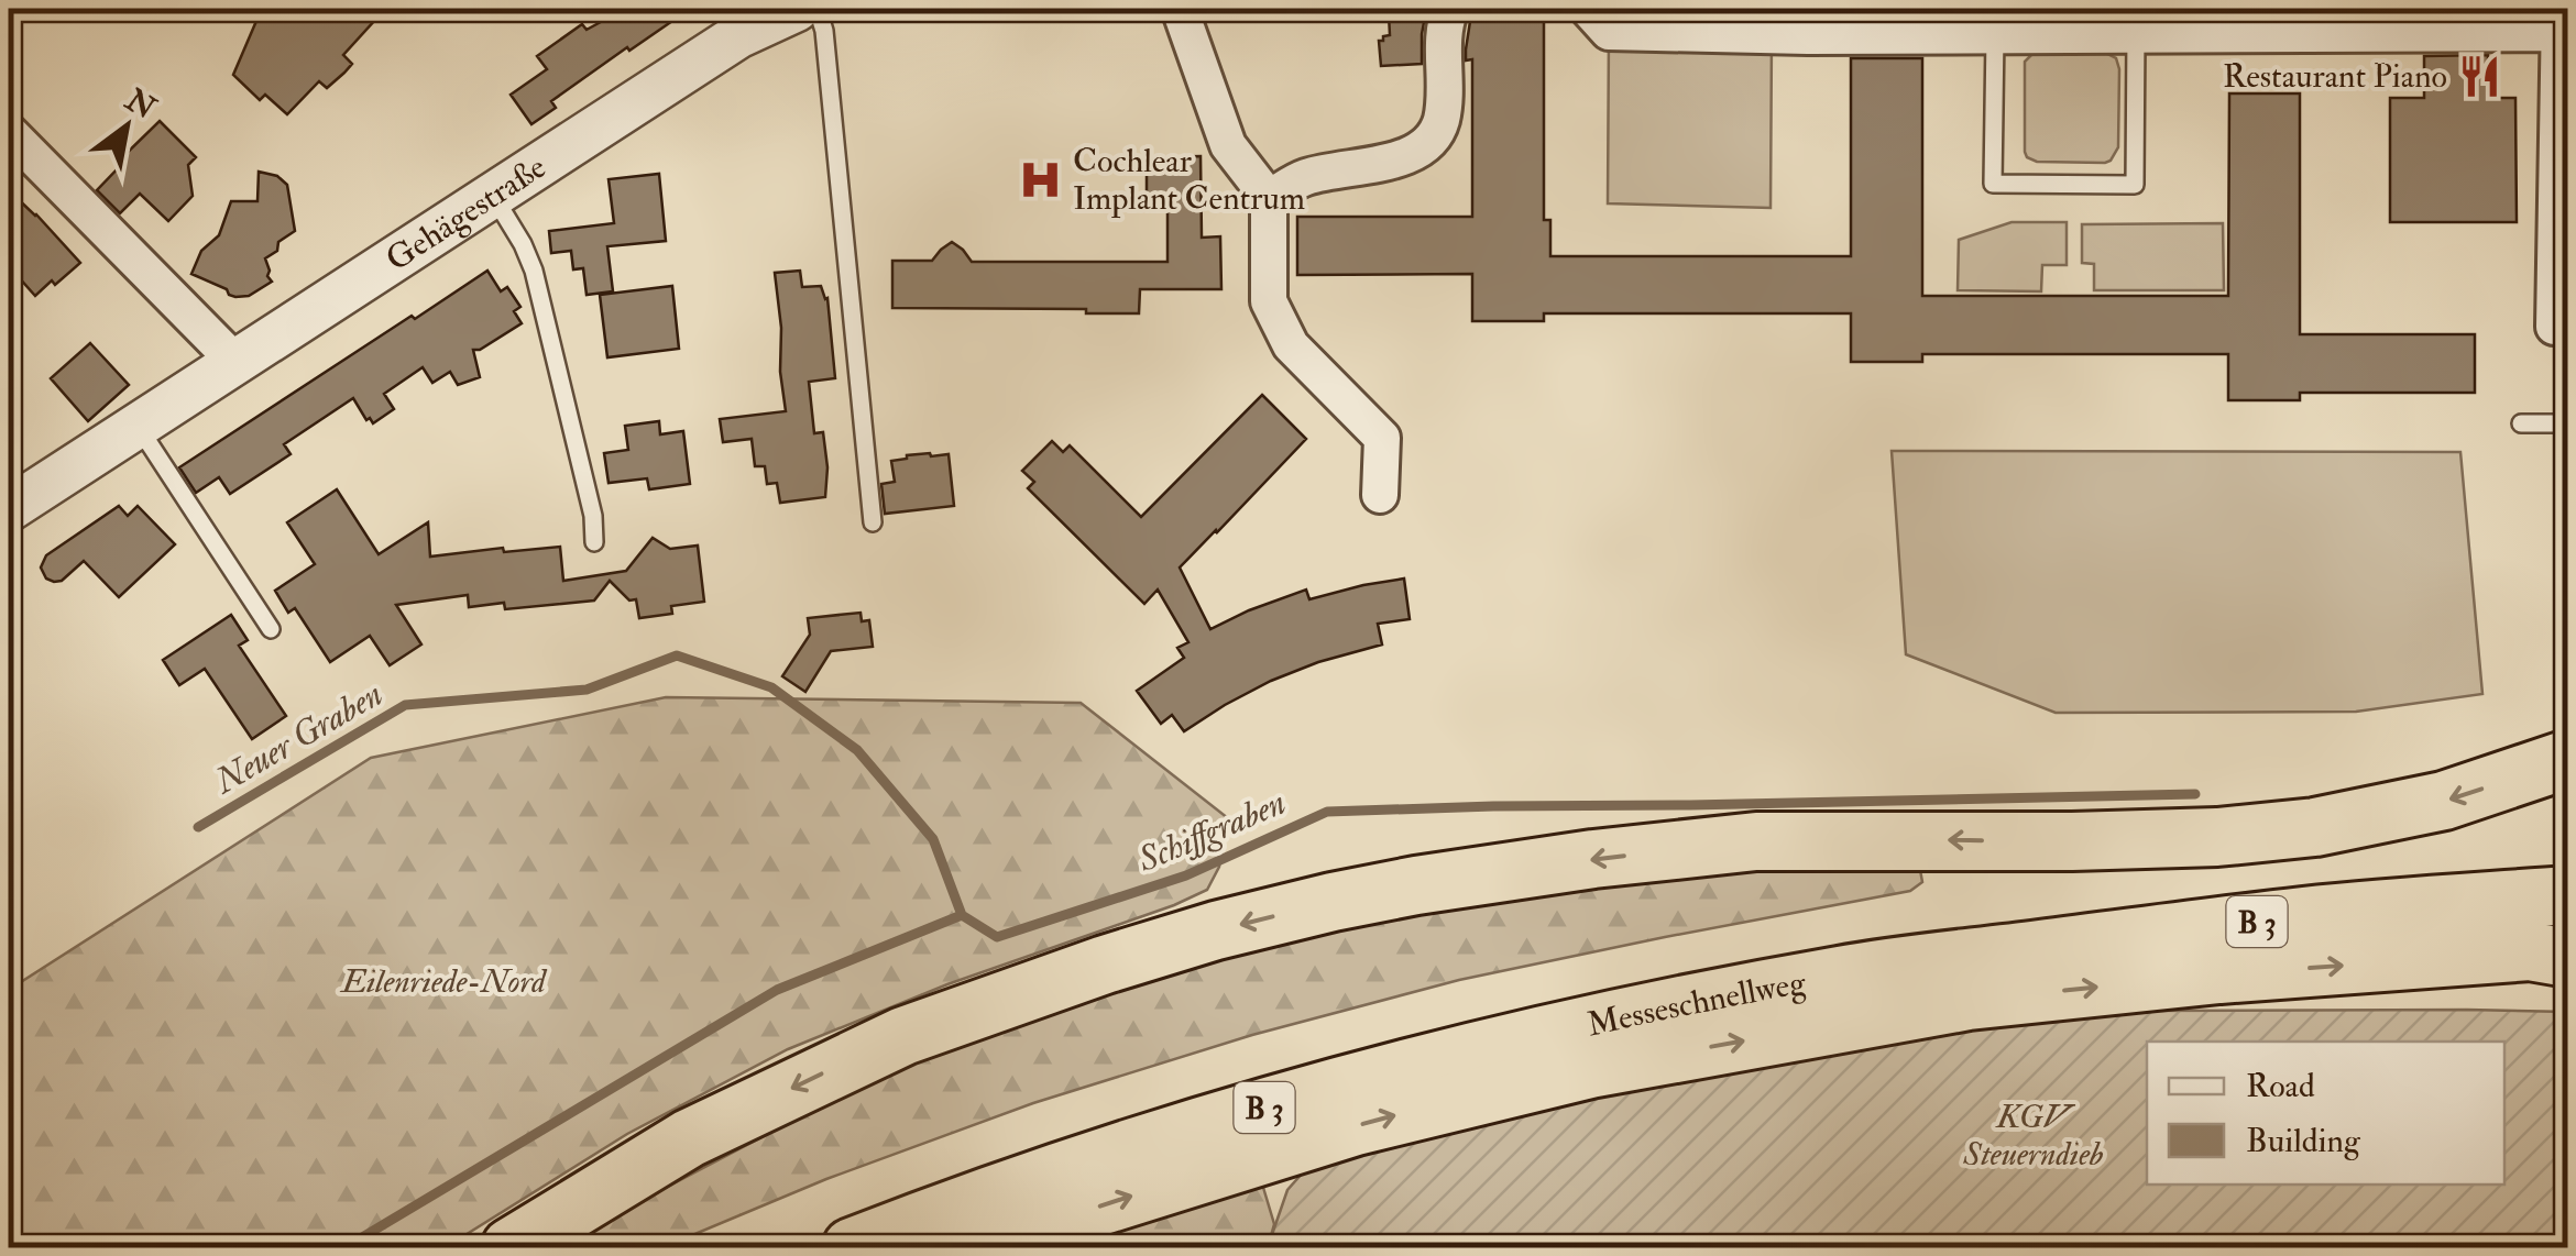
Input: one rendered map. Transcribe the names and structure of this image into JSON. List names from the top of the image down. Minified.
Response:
{"streets":{"highway":["B 3","Messeschnellweg"],"street":["Gehägestraße"]},"water":["Neuer Graben","Schiffgraben"],"parks":["Eilenriede-Nord","KGV Steuerndieb"],"places":{"restaurant":["Restaurant Piano"],"hospital":["Cochlear Implant Centrum"]},"legend":["Road","Building"],"north":"top right"}
